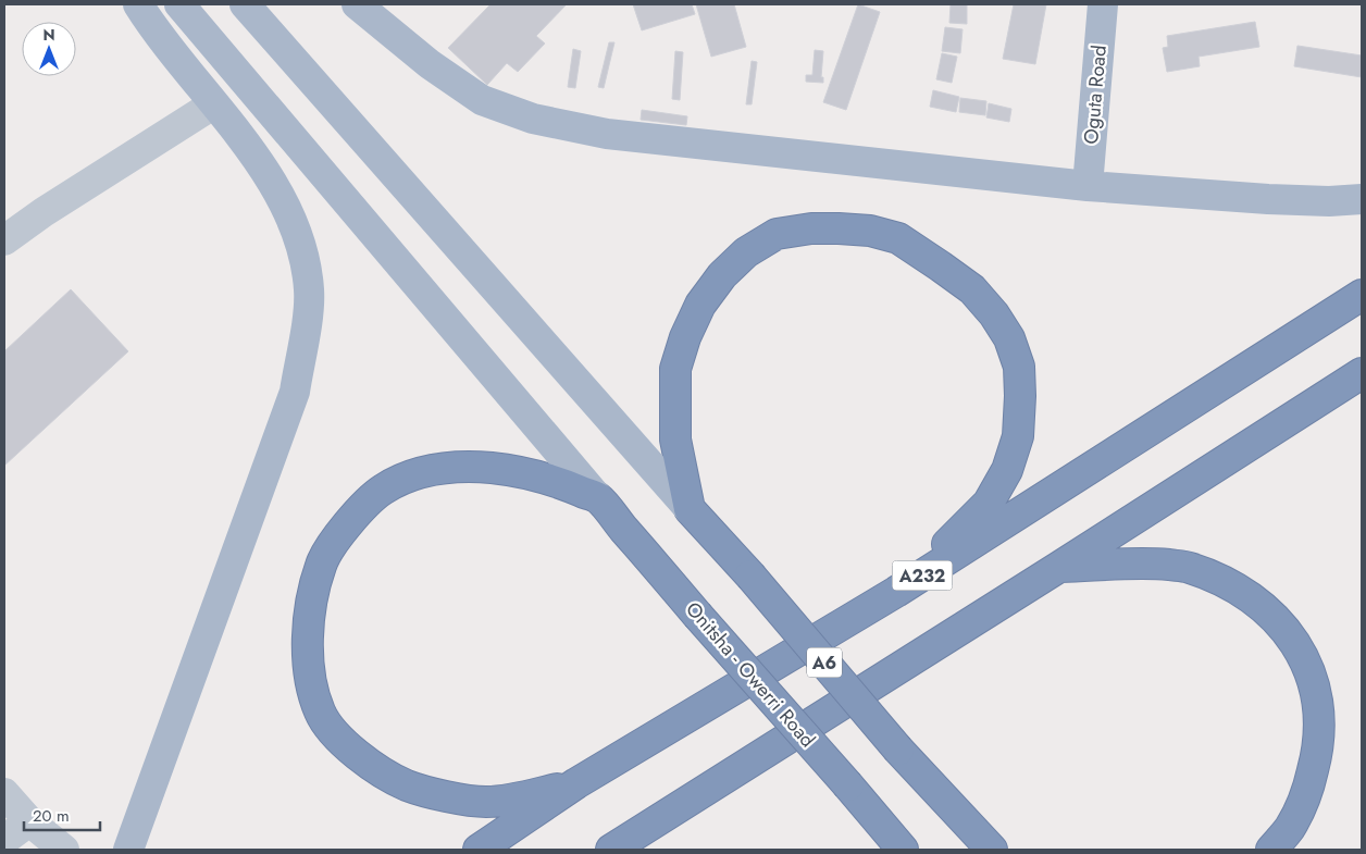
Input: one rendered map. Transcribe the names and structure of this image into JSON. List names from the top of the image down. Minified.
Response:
{"streets":{"highway":["A232","A6","Onitsha - Owerri Road"],"main road":["Oguta Road"]},"scale_bar":"20 m","north":"top"}
